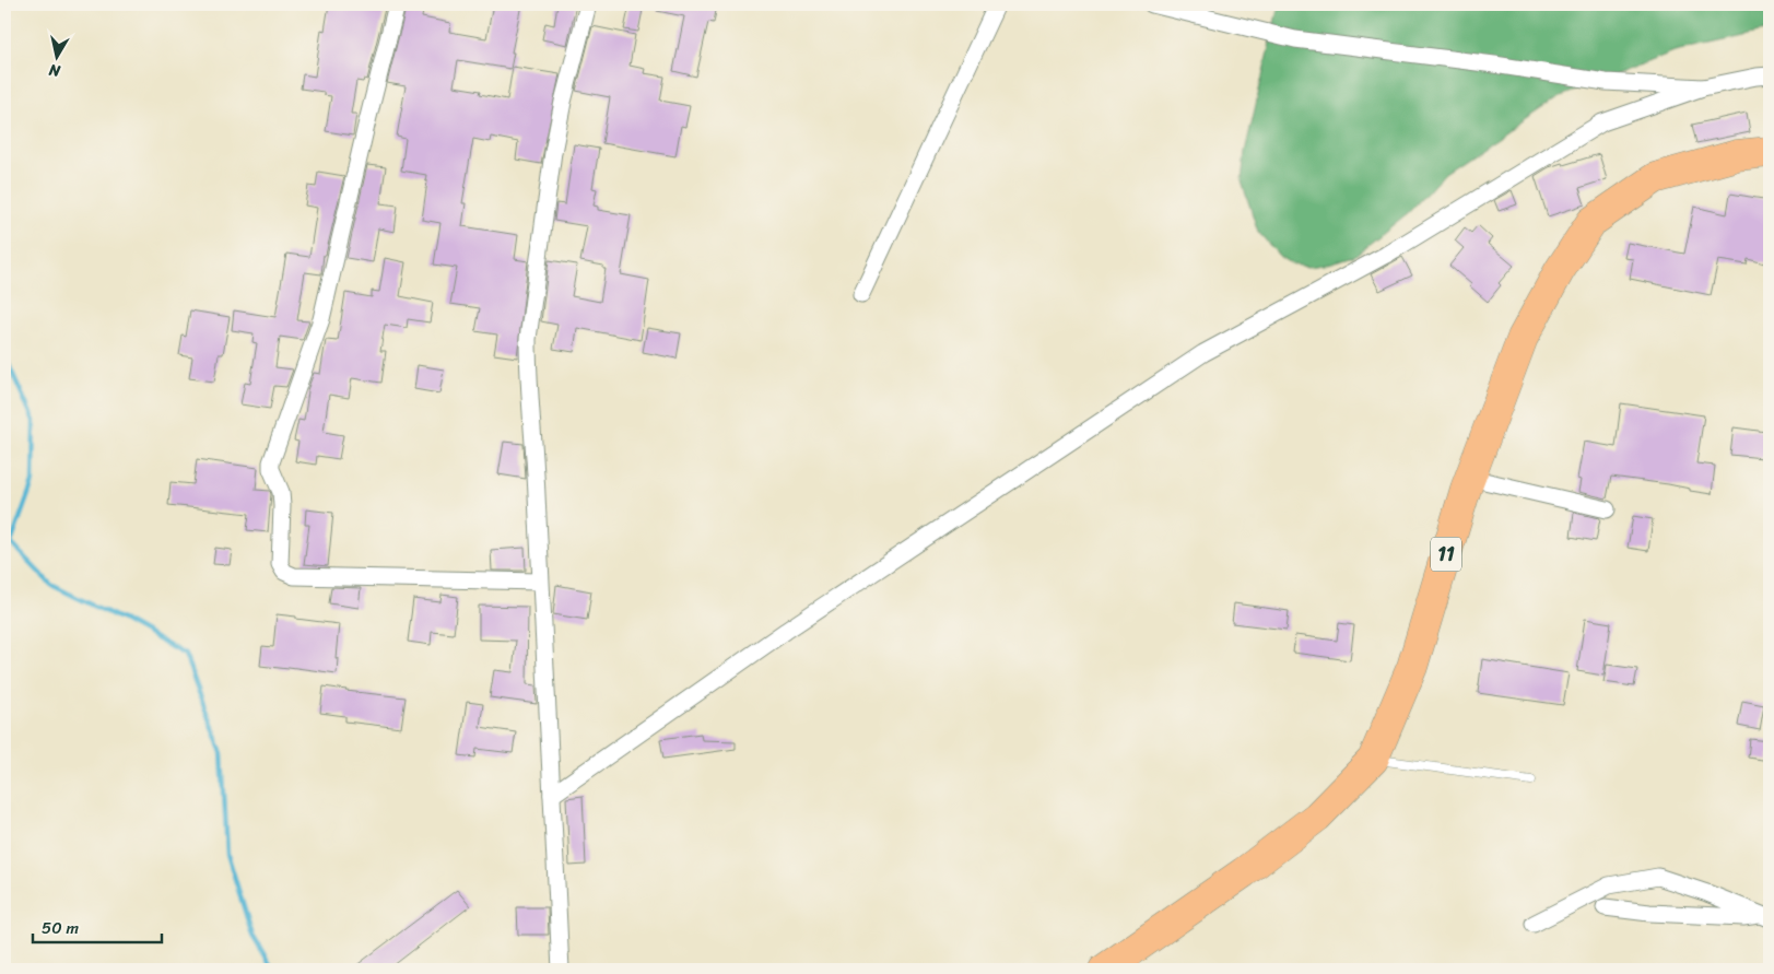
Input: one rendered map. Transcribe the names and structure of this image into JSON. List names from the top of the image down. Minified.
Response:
{"streets":{"highway":["11"]},"scale_bar":"50 m","north":"bottom"}
